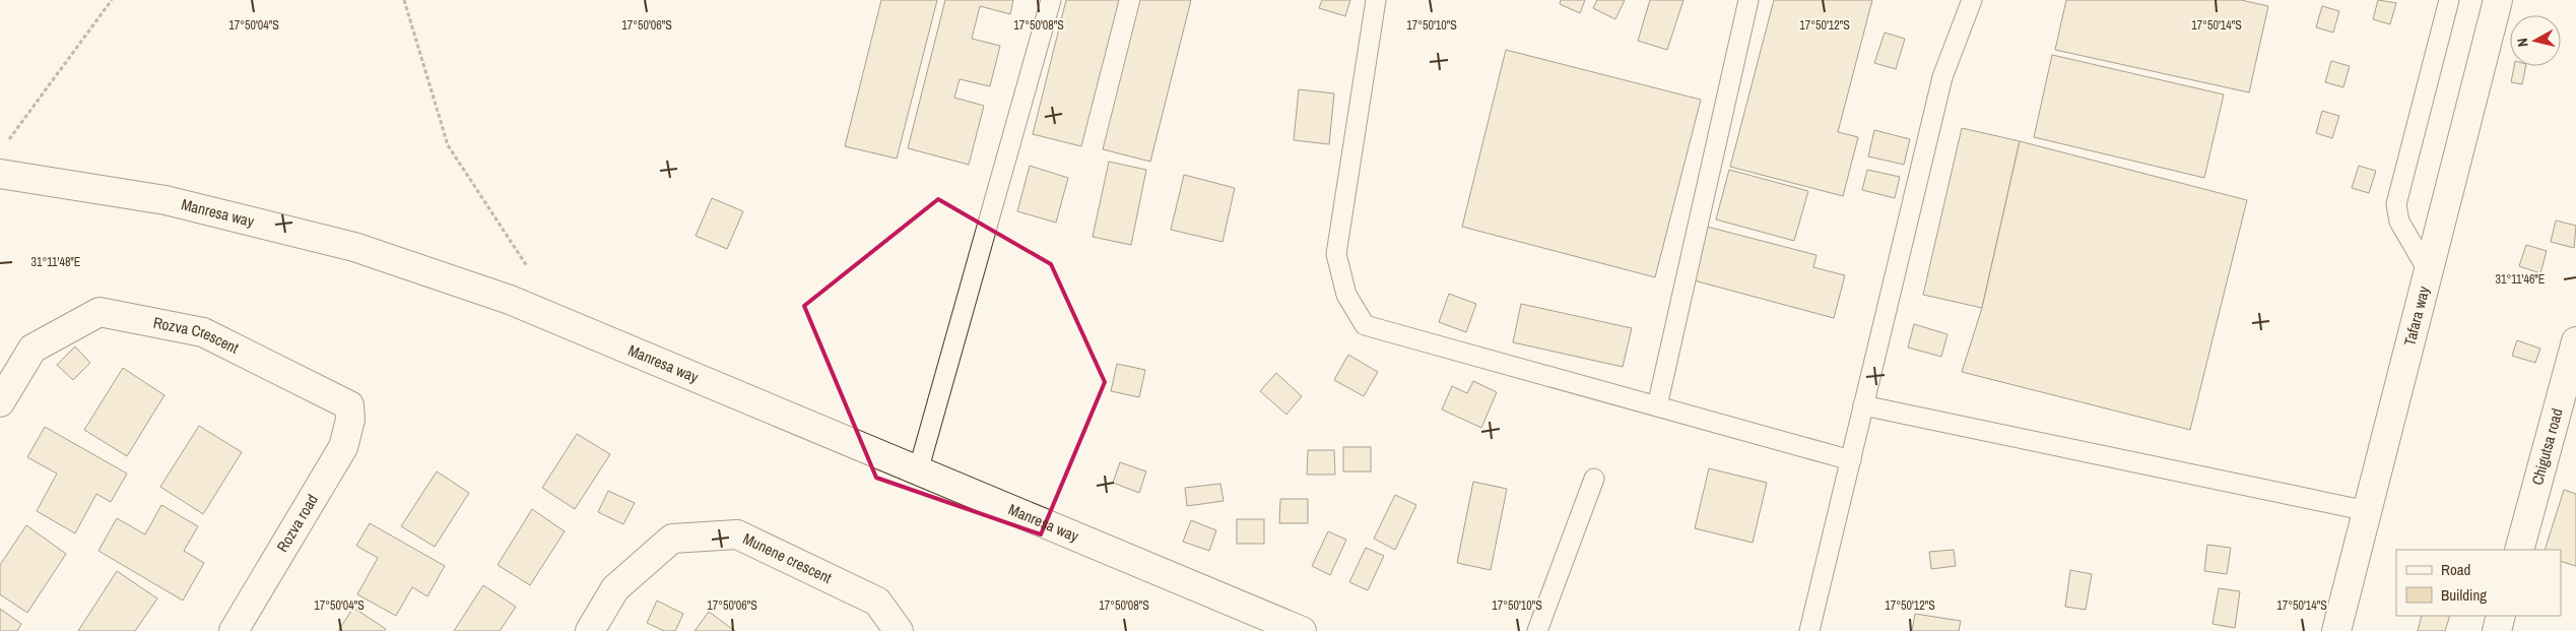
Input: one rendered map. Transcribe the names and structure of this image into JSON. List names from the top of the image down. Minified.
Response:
{"streets":{"street":["Manresa way","Tafara way","Rozva Crescent","Chigutsa road","Rozva road","Munene crescent"]},"crossings":[["Rozva Crescent","Rozva road"]],"legend":["Road","Building"],"north":"left","coordinates":["17°50'04\"S","17°50'06\"S","17°50'08\"S","17°50'10\"S","17°50'12\"S","17°50'14\"S","31°11'48\"E","31°11'46\"E"]}
